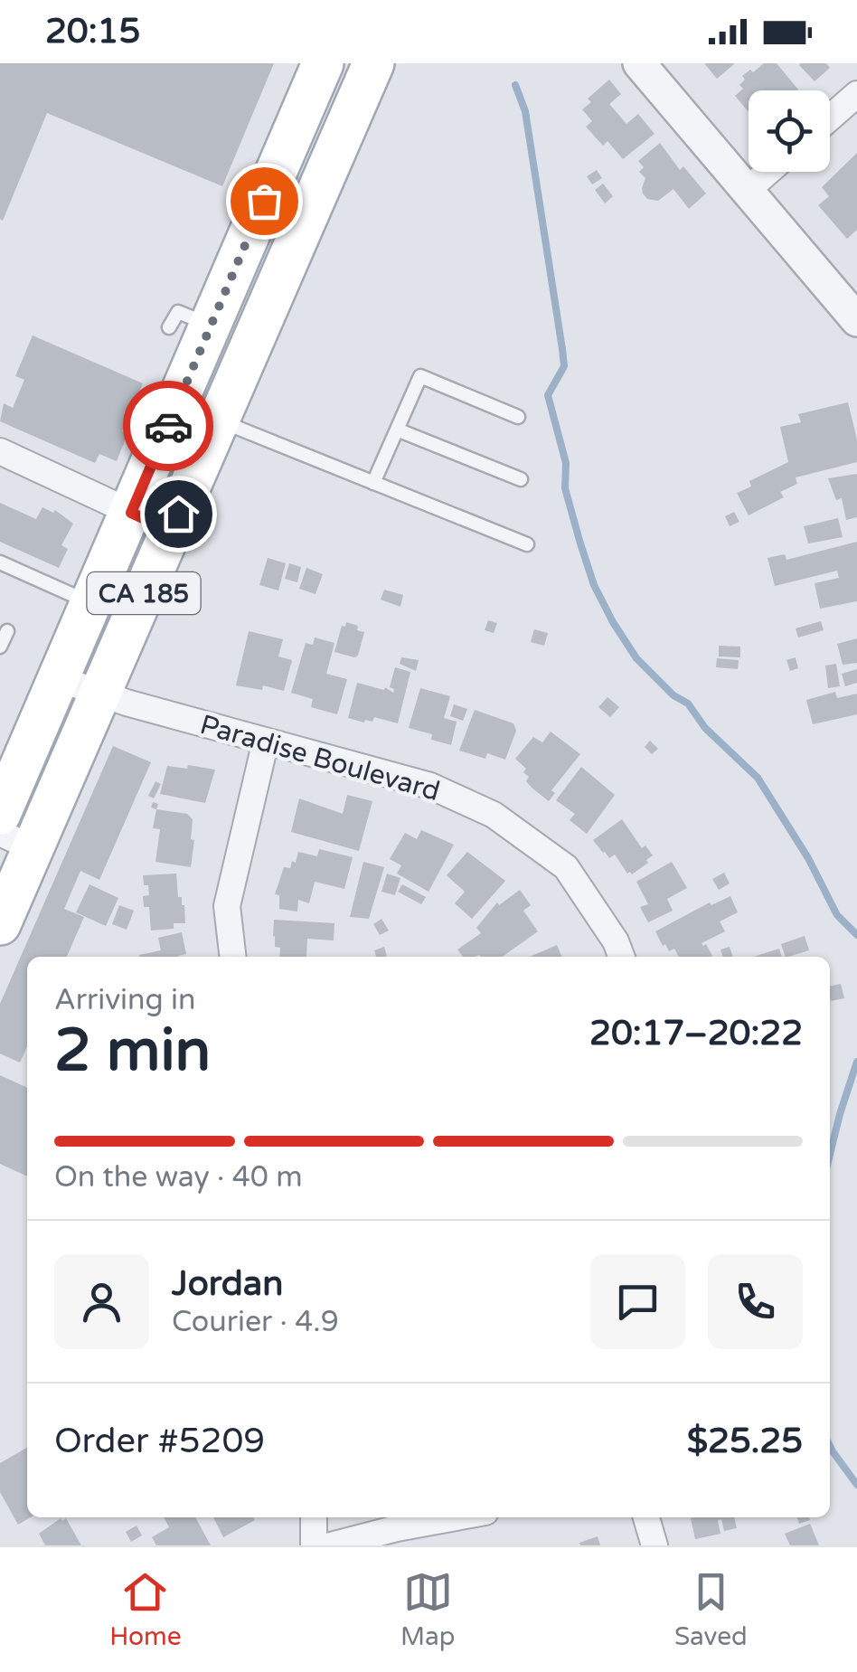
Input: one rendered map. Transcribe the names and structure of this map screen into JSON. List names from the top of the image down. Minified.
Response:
{"streets":{"main road":["CA 185"],"street":["Paradise Boulevard"]},"crossings":[["CA 185","Paradise Boulevard"]],"page":{"status":"20:15","heading":["2 min","Arriving in","20:17–20:22"],"panel":["Jordan","Courier · 4.9","Order #5209","$25.25"],"bar":"On the way · 40 m","tabs":["Home","Map","Saved"]}}
